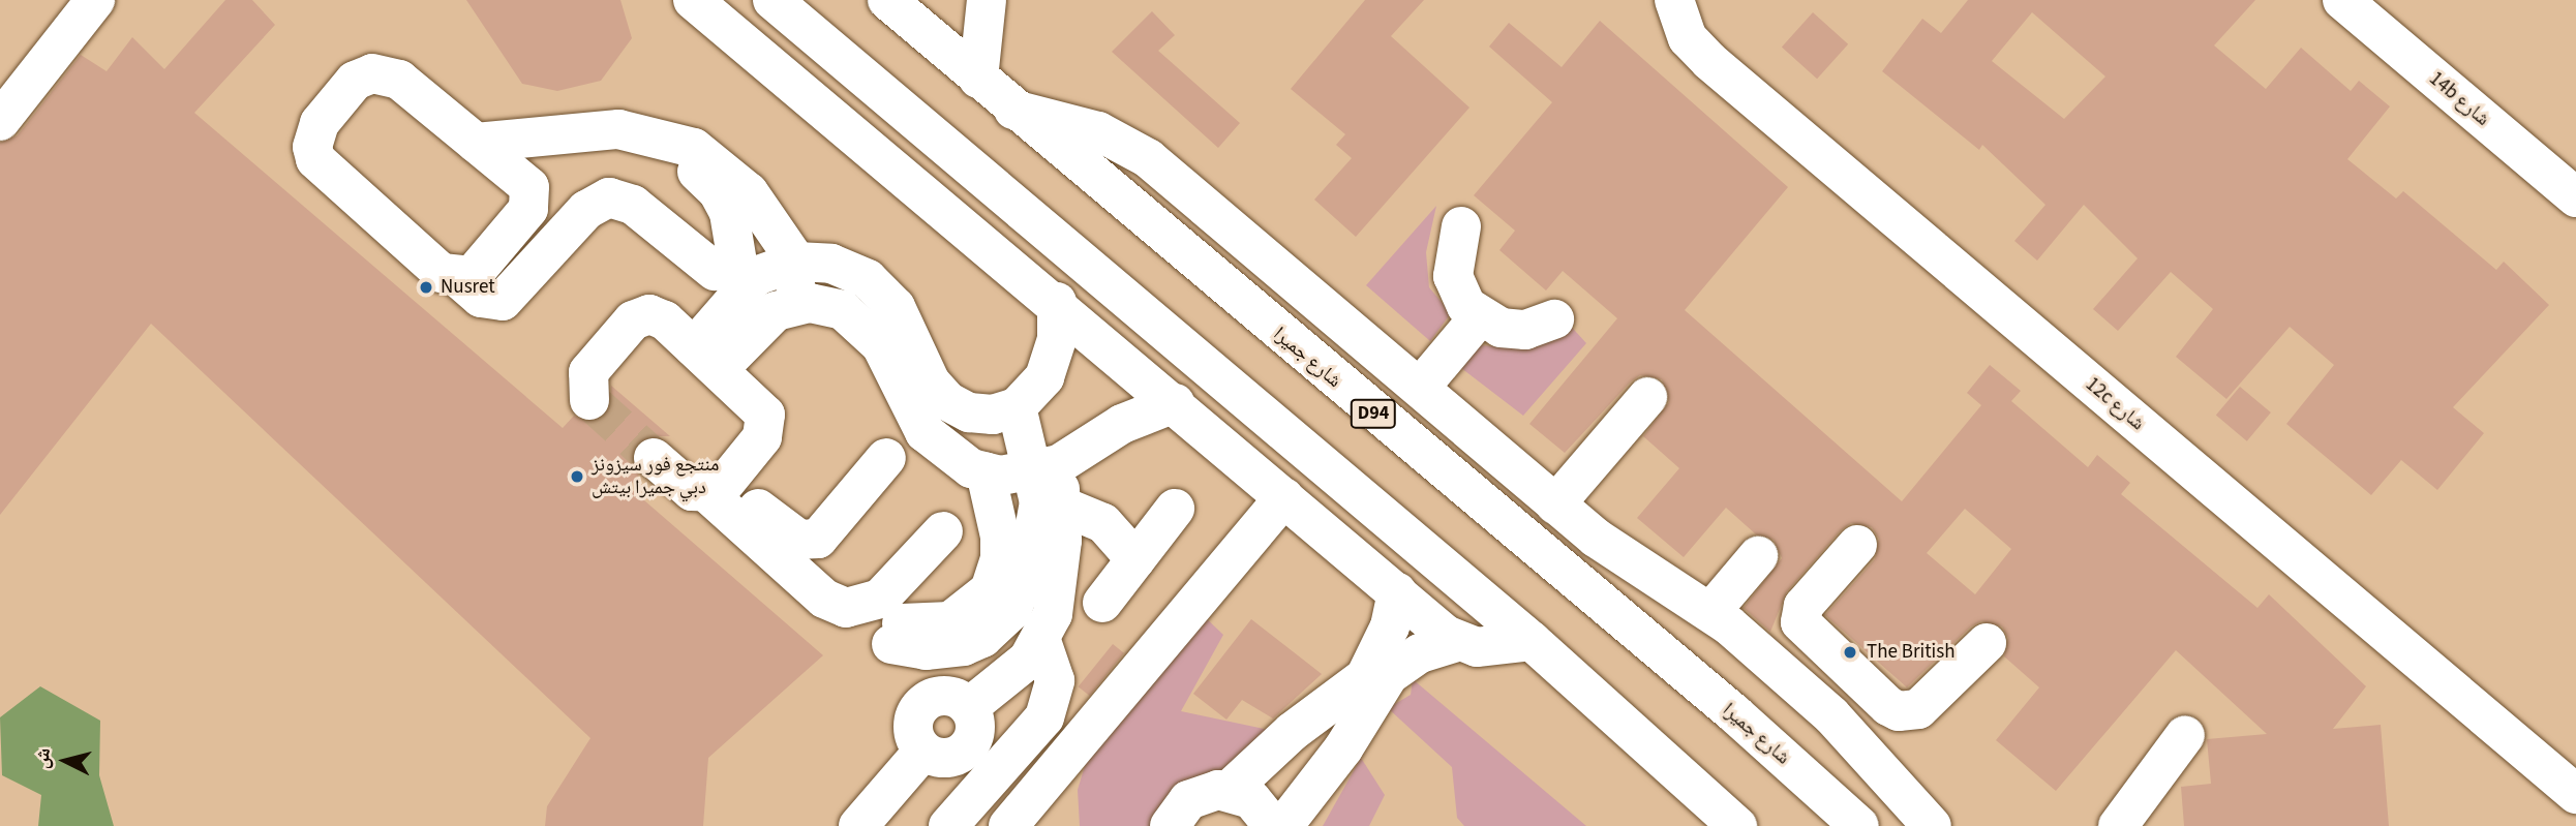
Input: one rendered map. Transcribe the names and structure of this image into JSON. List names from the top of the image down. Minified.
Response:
{"streets":{"street":["14b شارع","شارع جميرا","12c شارع","D94"]},"places":["Nusret","منتجع فور سيزونز دبي جميرا بيتش","The British"],"north":"left"}
